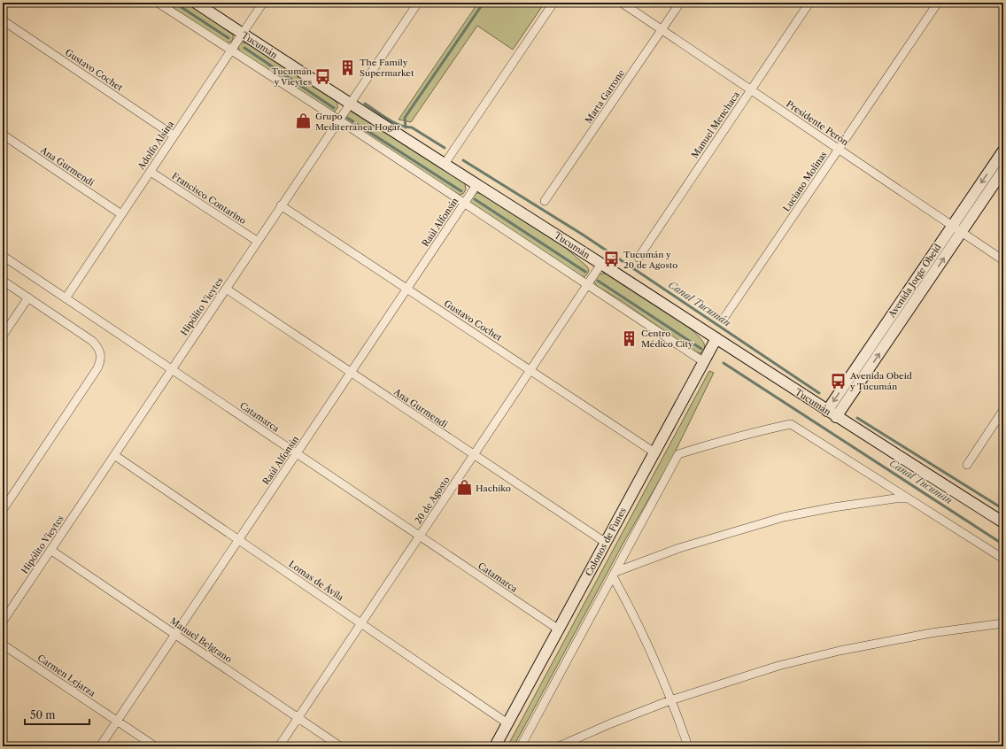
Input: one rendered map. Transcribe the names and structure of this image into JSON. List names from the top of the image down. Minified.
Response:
{"streets":{"main road":["Tucumán","Avenida Jorge Obeid","Colonos de Funes"],"street":["Gustavo Cochet","Marta Garrone","Presidente Perón","Manuel Menchaca","Adolfo Alsina","Ana Gurmendi","Luciano Molinas","Francisco Contarino","Raúl Alfonsín","Hipólito Vieytes","Catamarca","20 de Agosto","Lomas de Ávila","Manuel Belgrano","Carmen Lejarza"]},"crossings":[["Tucumán","Adolfo Alsina"],["Tucumán","Raúl Alfonsín"],["Tucumán","Avenida Jorge Obeid"],["Tucumán","Hipólito Vieytes"],["Tucumán","20 de Agosto"],["Tucumán","Colonos de Funes"],["Gustavo Cochet","Adolfo Alsina"],["Gustavo Cochet","Raúl Alfonsín"],["Gustavo Cochet","Hipólito Vieytes"],["Gustavo Cochet","20 de Agosto"],["Gustavo Cochet","Colonos de Funes"],["Marta Garrone","Presidente Perón"],["Presidente Perón","Manuel Menchaca"],["Presidente Perón","Luciano Molinas"],["Presidente Perón","Avenida Jorge Obeid"],["Adolfo Alsina","Ana Gurmendi"],["Adolfo Alsina","Francisco Contarino"],["Adolfo Alsina","Catamarca"],["Ana Gurmendi","Raúl Alfonsín"],["Ana Gurmendi","Hipólito Vieytes"],["Ana Gurmendi","20 de Agosto"],["Ana Gurmendi","Colonos de Funes"],["Francisco Contarino","Hipólito Vieytes"],["Raúl Alfonsín","Catamarca"],["Raúl Alfonsín","Lomas de Ávila"],["Raúl Alfonsín","Manuel Belgrano"],["Raúl Alfonsín","Carmen Lejarza"],["Hipólito Vieytes","Catamarca"],["Hipólito Vieytes","Lomas de Ávila"],["Hipólito Vieytes","Manuel Belgrano"],["Catamarca","20 de Agosto"],["Catamarca","Colonos de Funes"],["20 de Agosto","Lomas de Ávila"],["20 de Agosto","Manuel Belgrano"],["Colonos de Funes","Lomas de Ávila"]],"water":["Canal Tucumán"],"places":{"building":["The Family Supermarket","Centro Médico City"],"bus stop":["Tucumán y Vieytes","Tucumán y 20 de Agosto","Avenida Obeid y Tucumán"],"shop":["Grupo Mediterránea Hogar","Hachiko"]},"scale_bar":"50 m"}
